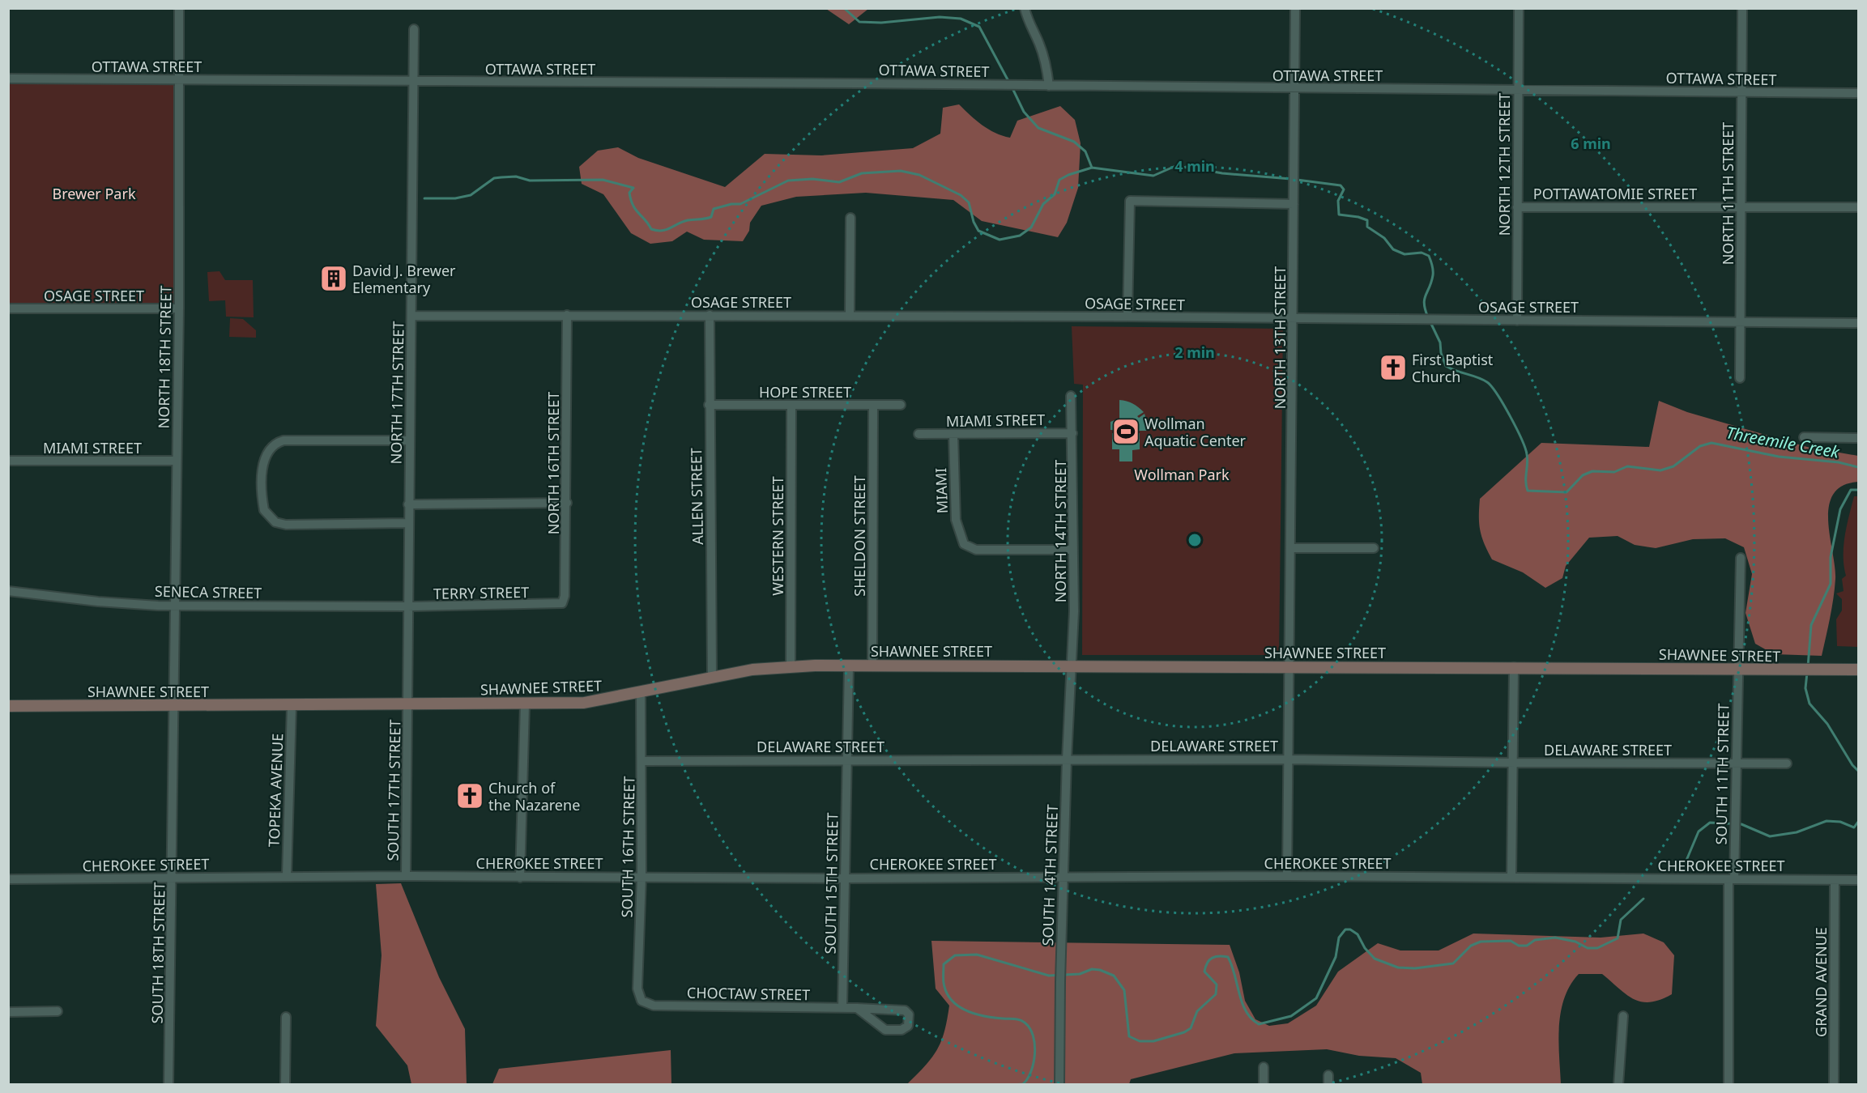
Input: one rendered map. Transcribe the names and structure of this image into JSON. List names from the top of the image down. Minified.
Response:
{"streets":{"street":["OTTAWA STREET","NORTH 12TH STREET","POTTAWATOMIE STREET","NORTH 11TH STREET","OSAGE STREET","NORTH 13TH STREET","NORTH 18TH STREET","HOPE STREET","NORTH 17TH STREET","MIAMI STREET","NORTH 16TH STREET","MIAMI","ALLEN STREET","NORTH 14TH STREET","WESTERN STREET","SHELDON STREET","SENECA STREET","TERRY STREET","SHAWNEE STREET","DELAWARE STREET","SOUTH 11TH STREET","TOPEKA AVENUE","SOUTH 17TH STREET","SOUTH 16TH STREET","CHEROKEE STREET","SOUTH 14TH STREET","SOUTH 15TH STREET","SOUTH 18TH STREET","GRAND AVENUE","CHOCTAW STREET"]},"crossings":[["OTTAWA STREET","NORTH 12TH STREET"],["OTTAWA STREET","NORTH 11TH STREET"],["OTTAWA STREET","NORTH 13TH STREET"],["OTTAWA STREET","NORTH 18TH STREET"],["OTTAWA STREET","NORTH 17TH STREET"],["NORTH 12TH STREET","POTTAWATOMIE STREET"],["NORTH 12TH STREET","OSAGE STREET"],["POTTAWATOMIE STREET","NORTH 11TH STREET"],["NORTH 11TH STREET","OSAGE STREET"],["OSAGE STREET","NORTH 13TH STREET"],["OSAGE STREET","NORTH 18TH STREET"],["OSAGE STREET","NORTH 17TH STREET"],["OSAGE STREET","NORTH 16TH STREET"],["OSAGE STREET","ALLEN STREET"],["NORTH 13TH STREET","SHAWNEE STREET"],["NORTH 13TH STREET","DELAWARE STREET"],["NORTH 13TH STREET","CHEROKEE STREET"],["NORTH 18TH STREET","MIAMI STREET"],["NORTH 18TH STREET","SENECA STREET"],["NORTH 18TH STREET","SHAWNEE STREET"],["NORTH 18TH STREET","SOUTH 18TH STREET"],["HOPE STREET","ALLEN STREET"],["HOPE STREET","WESTERN STREET"],["HOPE STREET","SHELDON STREET"],["NORTH 17TH STREET","SENECA STREET"],["NORTH 17TH STREET","TERRY STREET"],["NORTH 17TH STREET","SHAWNEE STREET"],["NORTH 17TH STREET","SOUTH 17TH STREET"],["MIAMI STREET","MIAMI"],["MIAMI STREET","NORTH 14TH STREET"],["NORTH 16TH STREET","TERRY STREET"],["MIAMI","NORTH 14TH STREET"],["ALLEN STREET","SHAWNEE STREET"],["NORTH 14TH STREET","SHAWNEE STREET"],["NORTH 14TH STREET","SOUTH 14TH STREET"],["WESTERN STREET","SHAWNEE STREET"],["SHELDON STREET","SHAWNEE STREET"],["SENECA STREET","TERRY STREET"],["SHAWNEE STREET","SOUTH 11TH STREET"],["SHAWNEE STREET","TOPEKA AVENUE"],["SHAWNEE STREET","SOUTH 17TH STREET"],["SHAWNEE STREET","SOUTH 16TH STREET"],["SHAWNEE STREET","SOUTH 14TH STREET"],["SHAWNEE STREET","SOUTH 15TH STREET"],["SHAWNEE STREET","SOUTH 18TH STREET"],["DELAWARE STREET","SOUTH 11TH STREET"],["DELAWARE STREET","SOUTH 16TH STREET"],["DELAWARE STREET","SOUTH 14TH STREET"],["DELAWARE STREET","SOUTH 15TH STREET"],["SOUTH 11TH STREET","CHEROKEE STREET"],["TOPEKA AVENUE","CHEROKEE STREET"],["SOUTH 17TH STREET","CHEROKEE STREET"],["SOUTH 16TH STREET","CHEROKEE STREET"],["SOUTH 16TH STREET","CHOCTAW STREET"],["CHEROKEE STREET","SOUTH 14TH STREET"],["CHEROKEE STREET","SOUTH 15TH STREET"],["CHEROKEE STREET","SOUTH 18TH STREET"],["CHEROKEE STREET","GRAND AVENUE"],["SOUTH 15TH STREET","CHOCTAW STREET"]],"water":["Threemile Creek"],"parks":["Brewer Park","Wollman Park"],"places":{"building":["David J. Brewer Elementary"],"church":["First Baptist Church","Church of the Nazarene"],"sports":["Wollman Aquatic Center"]},"rings":["6 min","4 min","2 min"]}
